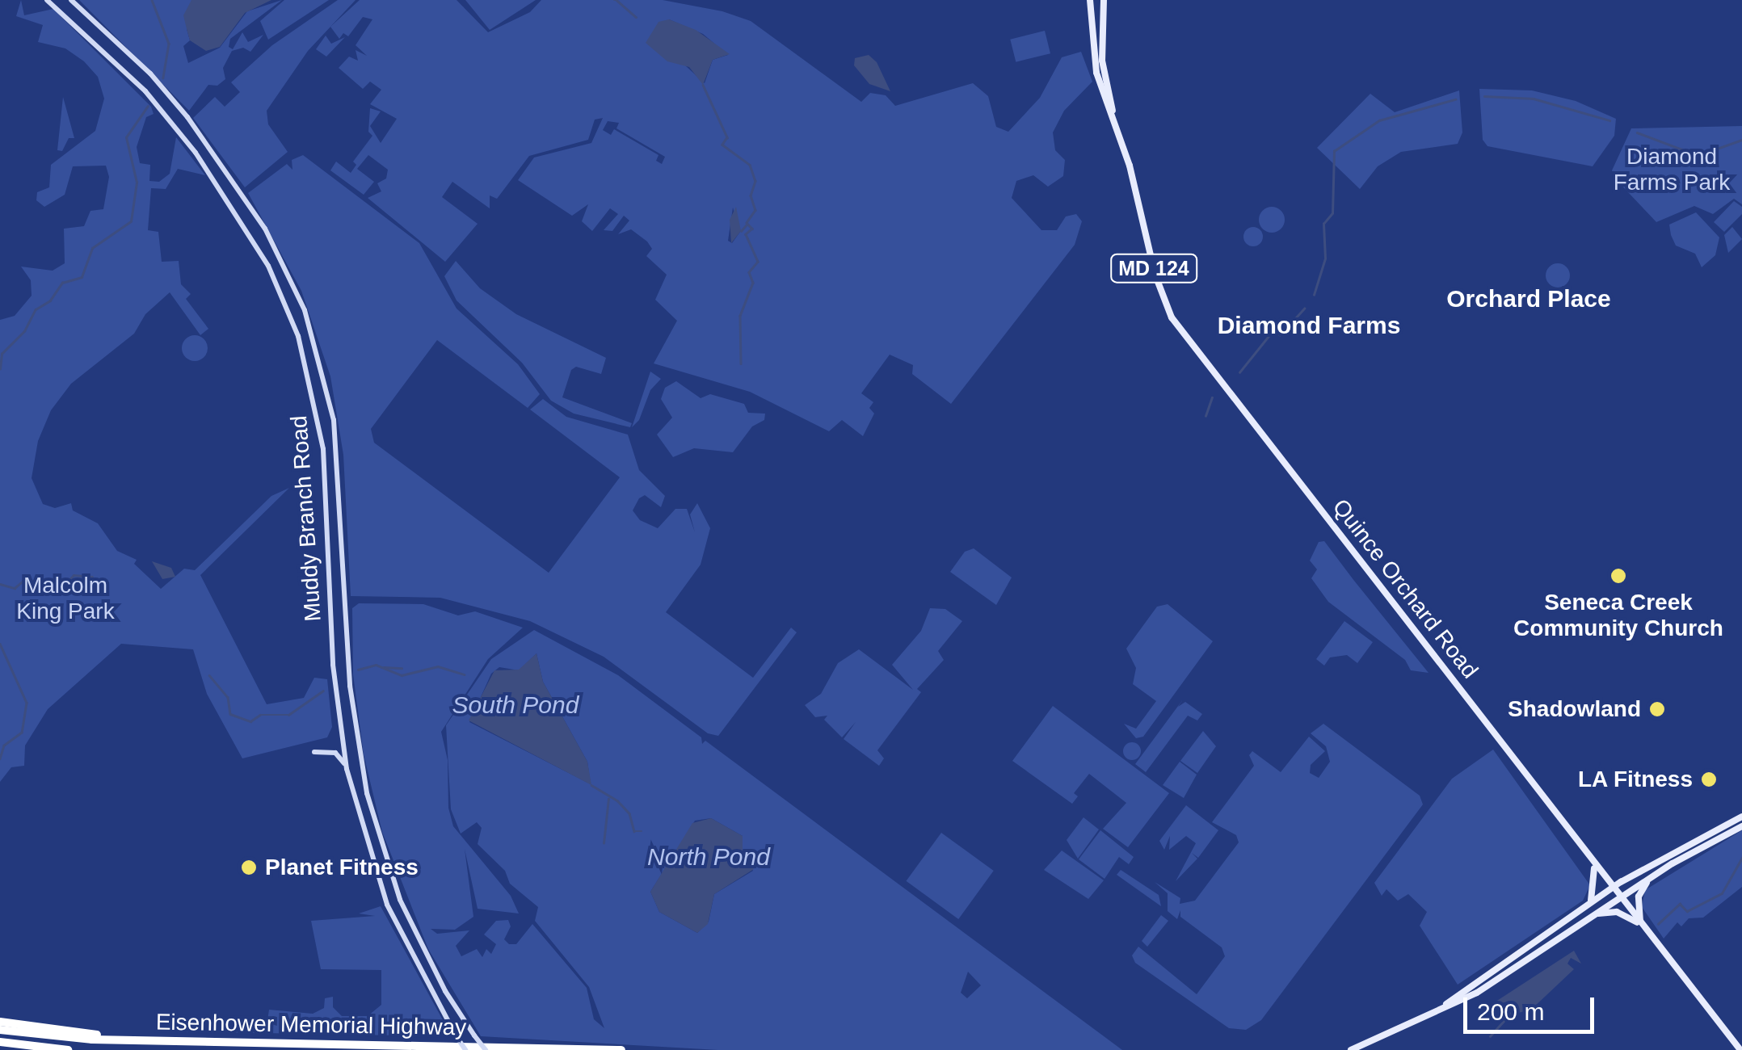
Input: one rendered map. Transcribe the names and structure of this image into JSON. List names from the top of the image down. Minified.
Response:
{"streets":{"highway":["Eisenhower Memorial Highway"],"main road":["MD 124","Muddy Branch Road","Quince Orchard Road"]},"districts":["Orchard Place","Diamond Farms"],"water":["South Pond","North Pond"],"parks":["Diamond Farms Park","Malcolm King Park"],"places":["Seneca Creek Community Church","Shadowland","LA Fitness","Planet Fitness"],"scale_bar":"200 m"}
